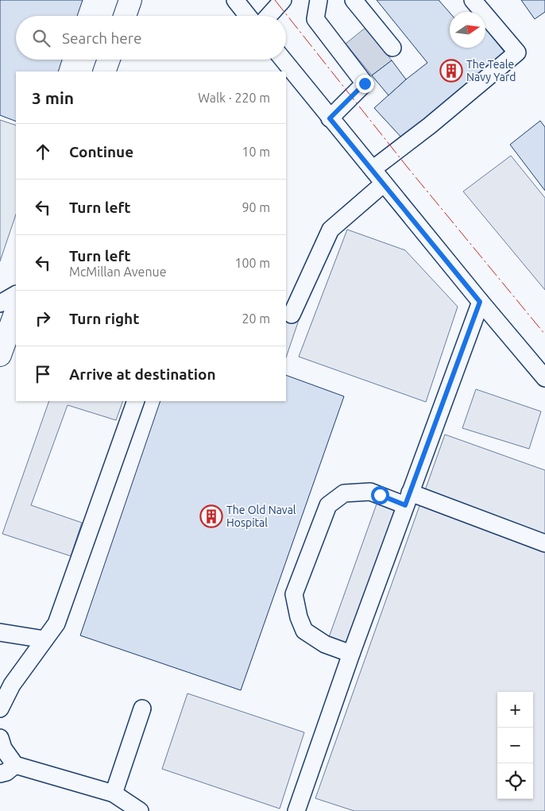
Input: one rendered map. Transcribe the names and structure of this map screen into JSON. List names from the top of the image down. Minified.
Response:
{"places":{"building":["The Teale Navy Yard","The Old Naval Hospital"]},"north":"right","page":{"search":"Search here","heading":["3 min","Walk · 220 m"],"list":[["Continue","10 m"],["Turn left","90 m"],["Turn left","McMillan Avenue","100 m"],["Turn right","20 m"],"Arrive at destination"],"map_buttons":["+","−"]}}
